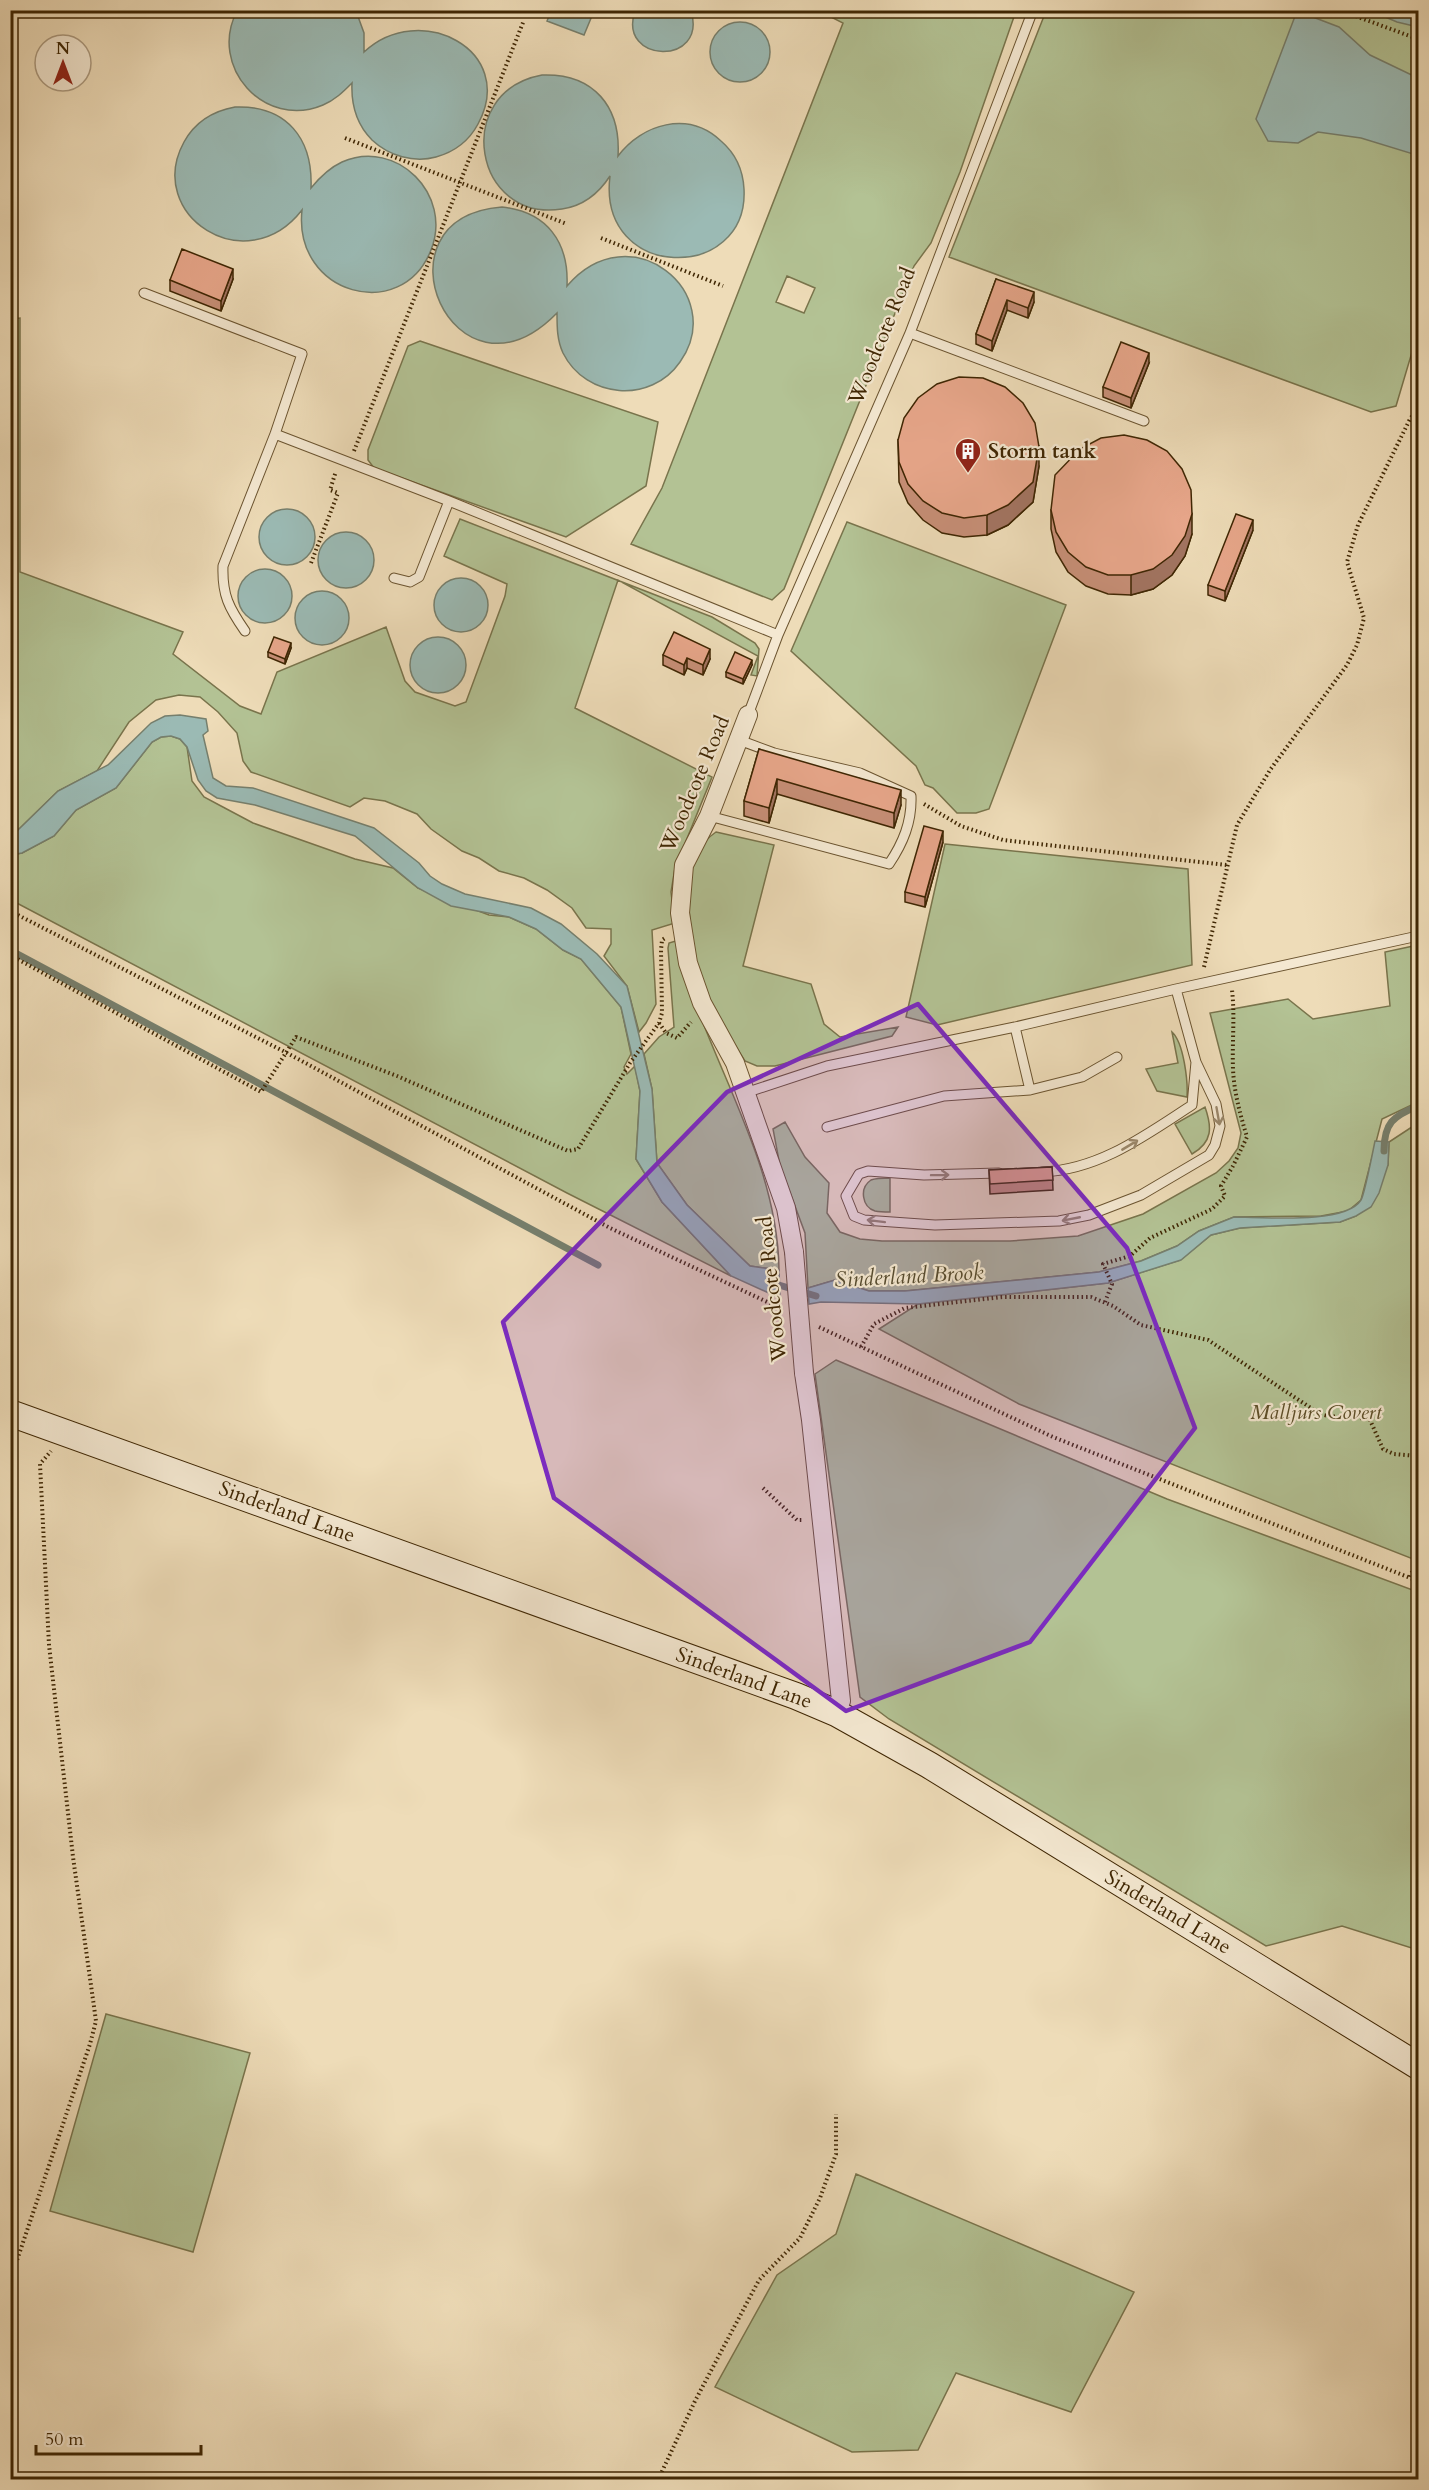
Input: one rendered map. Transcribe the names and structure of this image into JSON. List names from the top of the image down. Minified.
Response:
{"streets":{"street":["Woodcote Road","Sinderland Lane"]},"crossings":[["Woodcote Road","Sinderland Lane"]],"water":["Sinderland Brook"],"parks":["Malljurs Covert"],"places":{"building":["Storm tank"]},"scale_bar":"50 m","north":"top"}
